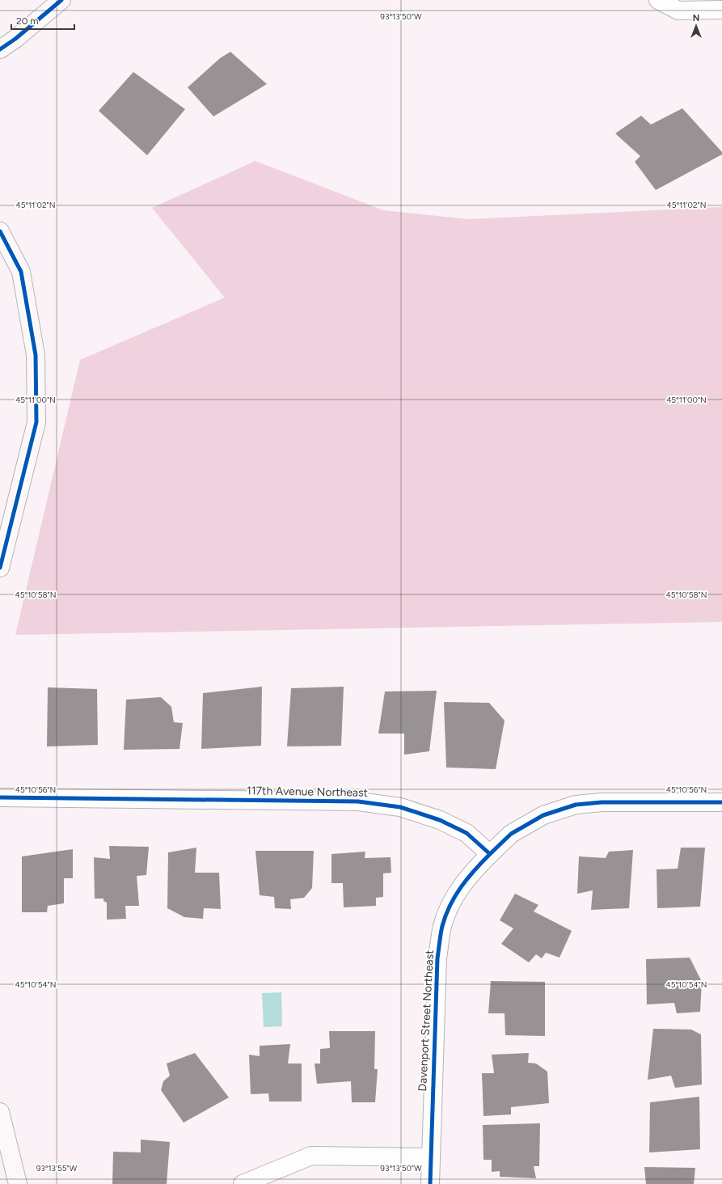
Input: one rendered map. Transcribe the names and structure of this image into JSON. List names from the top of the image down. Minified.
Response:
{"streets":{"street":["117th Avenue Northeast","Davenport Street Northeast"]},"crossings":[["117th Avenue Northeast","Davenport Street Northeast"]],"scale_bar":"20 m","north":"top","coordinates":["93°13'50\"W","45°11'02\"N","45°11'00\"N","45°10'58\"N","45°10'56\"N","45°10'54\"N","93°13'55\"W"]}
